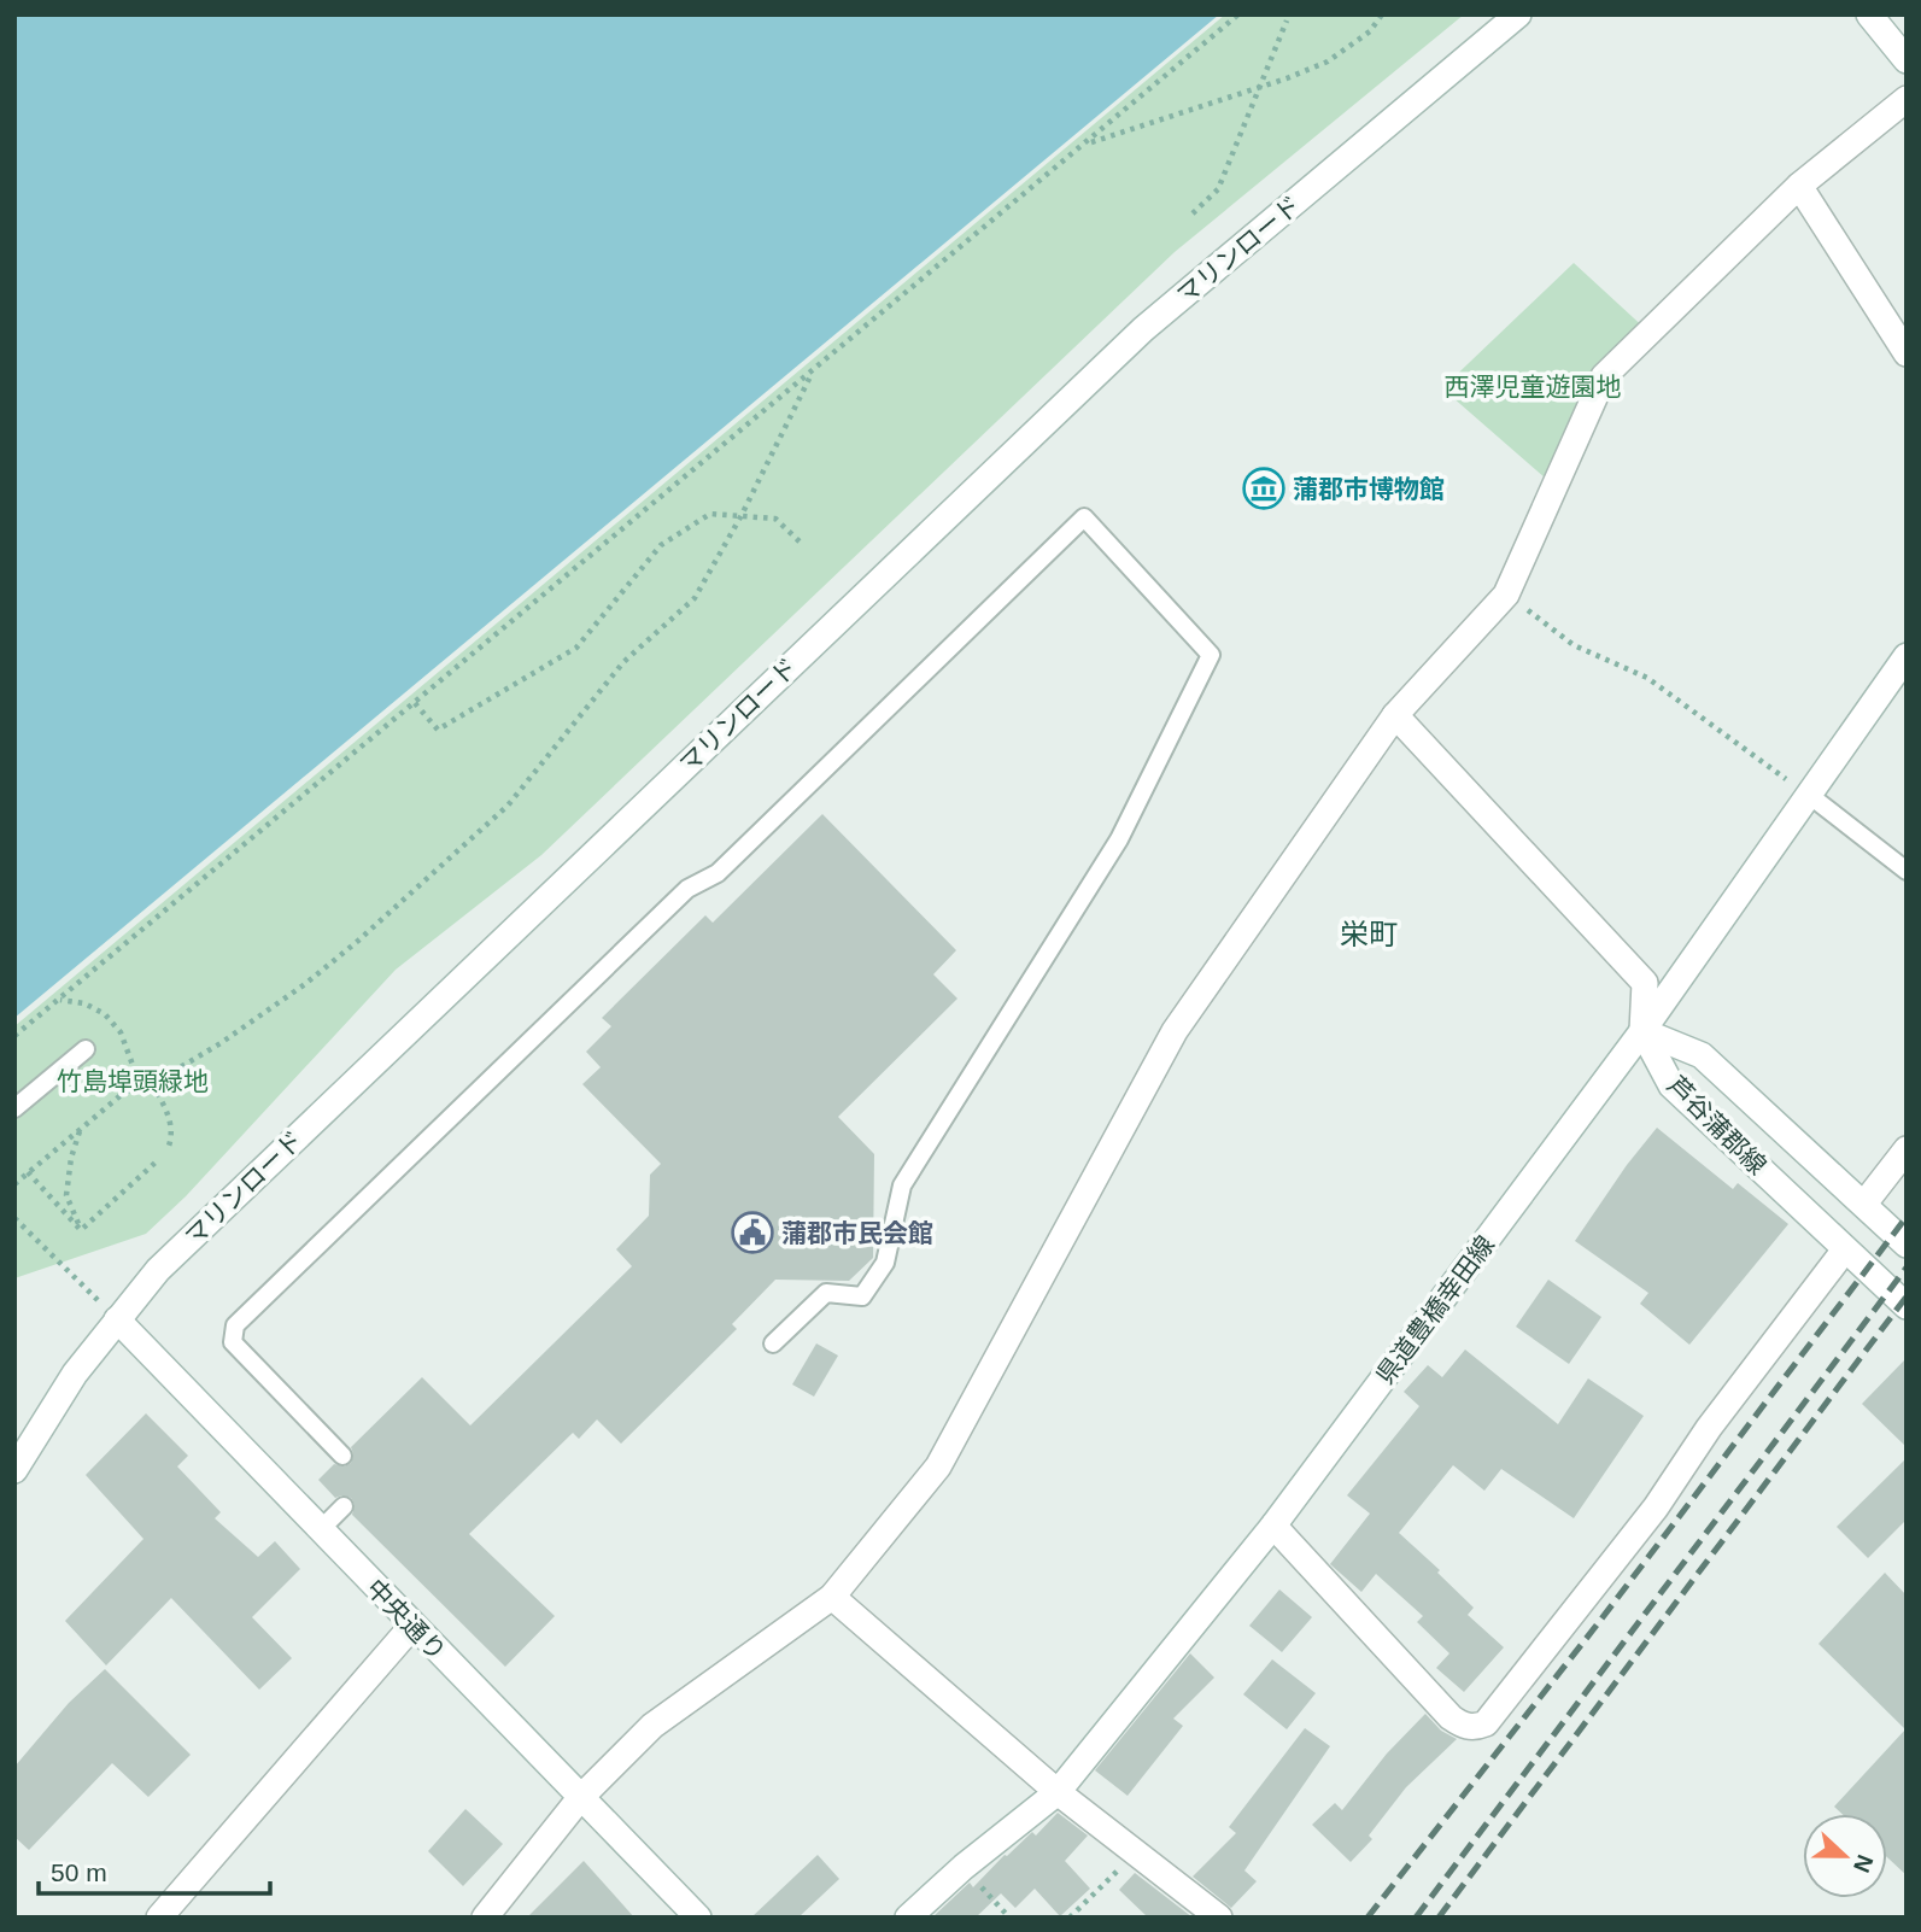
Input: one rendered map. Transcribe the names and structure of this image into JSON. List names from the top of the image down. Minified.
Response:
{"streets":{"street":["マリンロード","芦谷蒲郡線","県道豊橋幸田線","中央通り"]},"crossings":[["マリンロード","中央通り"],["芦谷蒲郡線","県道豊橋幸田線"]],"districts":["栄町"],"parks":["西澤児童遊園地","竹島埠頭緑地"],"places":{"museum":["蒲郡市博物館"],"public building":["蒲郡市民会館"]},"scale_bar":"50 m","north":"right"}
